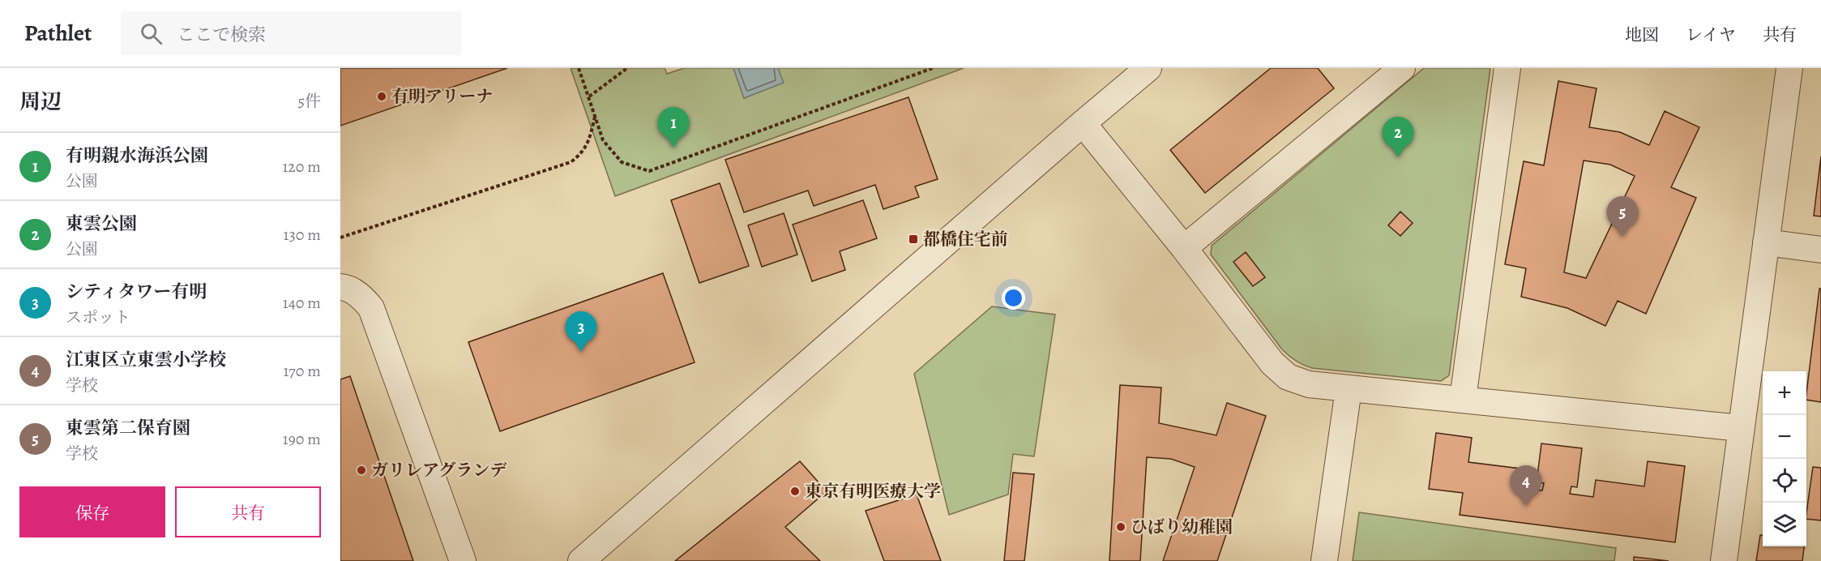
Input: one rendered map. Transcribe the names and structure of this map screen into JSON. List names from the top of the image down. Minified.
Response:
{"places":{"other":["有明アリーナ","ガリレアグランデ","東京有明医療大学","ひばり幼稚園"],"transit":["都橋住宅前"]},"page":{"header":"Pathlet","search":"ここで検索","nav":["地図","レイヤ","共有"],"heading":["周辺","5件"],"pins":["1","2","5","3","4"],"list":[{"mark":"1","name":"有明親水海浜公園","note":"公園","value":"120 m"},{"mark":"2","name":"東雲公園","note":"公園","value":"130 m"},{"mark":"3","name":"シティタワー有明","note":"スポット","value":"140 m"},{"mark":"4","name":"江東区立東雲小学校","note":"学校","value":"170 m"},{"mark":"5","name":"東雲第二保育園","note":"学校","value":"190 m"}],"map_buttons":["+","−"],"buttons":["保存","共有"]}}
